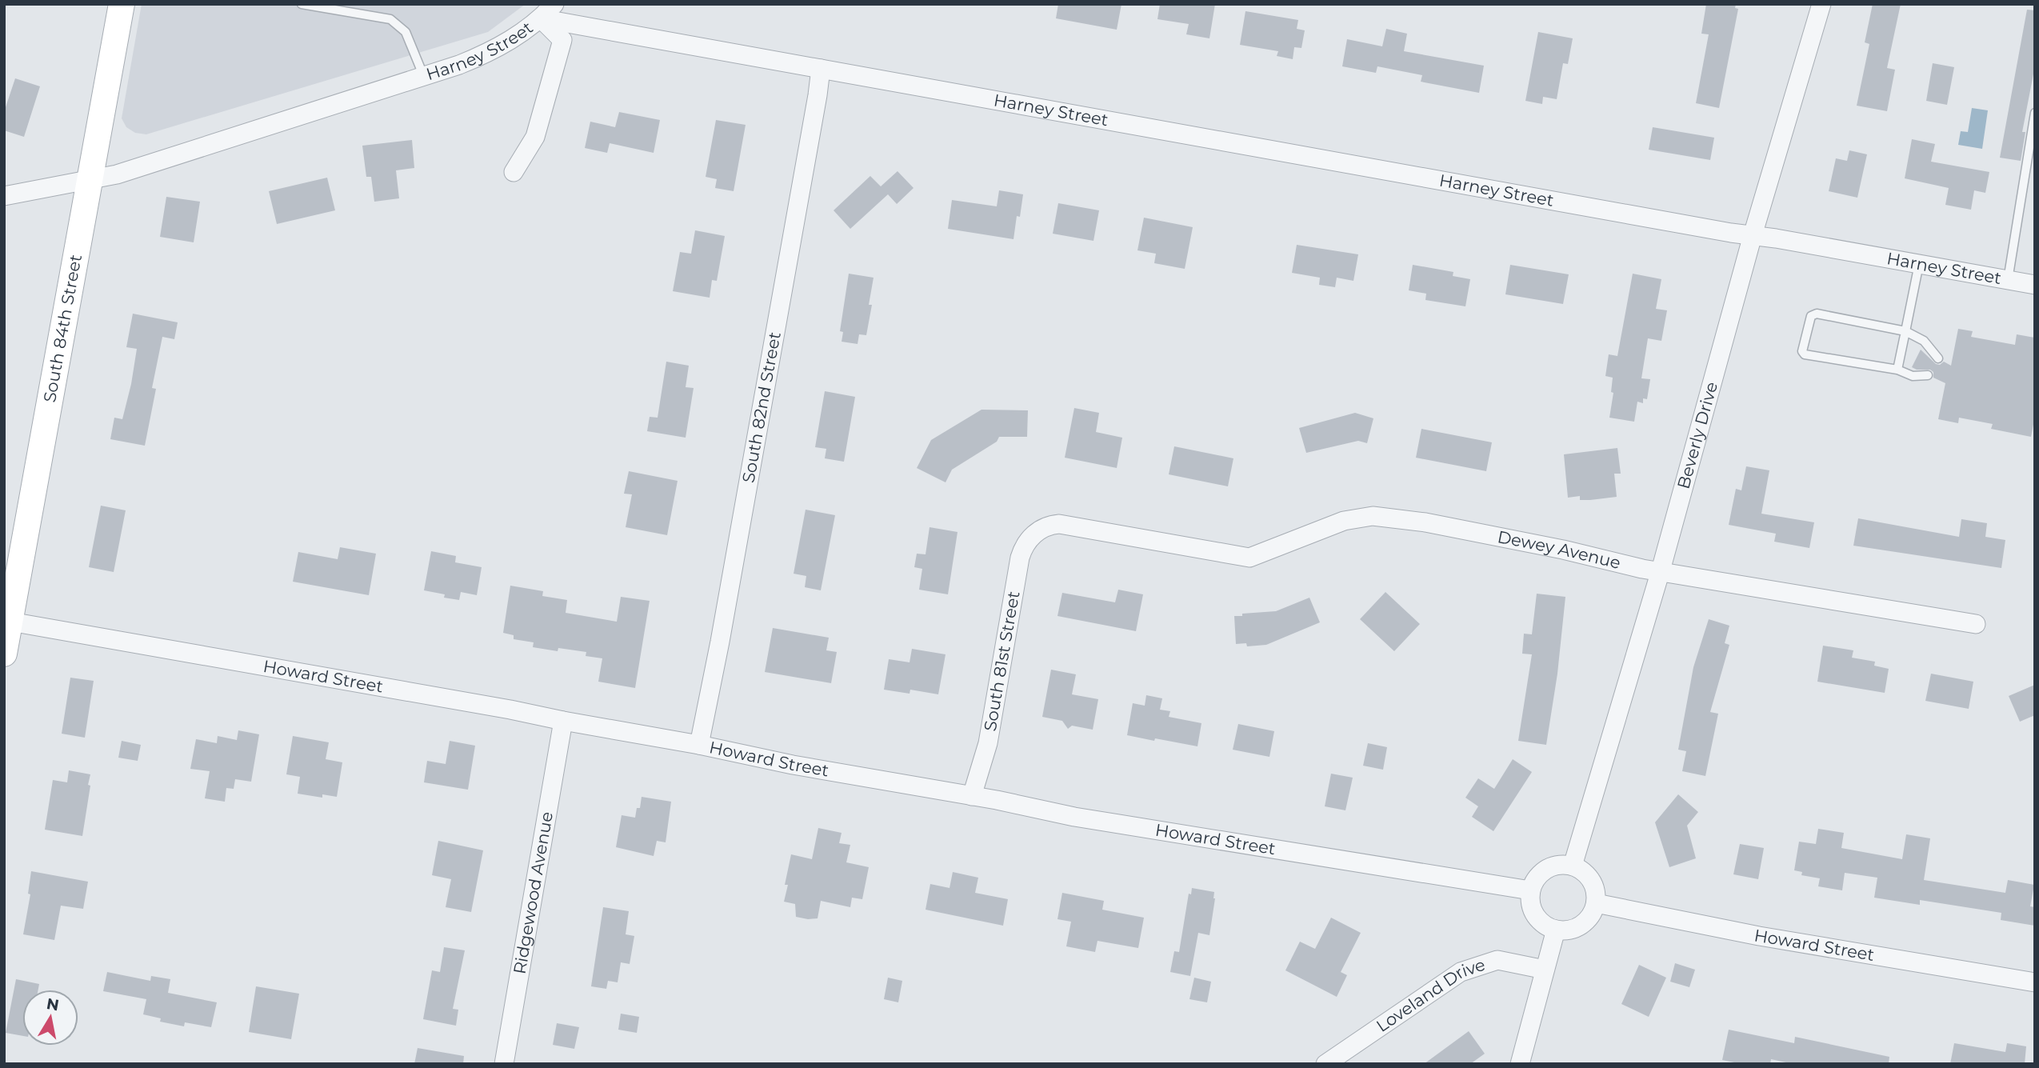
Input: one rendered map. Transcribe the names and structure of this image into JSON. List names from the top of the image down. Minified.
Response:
{"streets":{"main road":["South 84th Street"],"street":["Harney Street","South 82nd Street","Beverly Drive","Dewey Avenue","South 81st Street","Howard Street","Ridgewood Avenue","Loveland Drive"]},"crossings":[["Harney Street","South 84th Street"],["Harney Street","South 82nd Street"],["Harney Street","Beverly Drive"],["South 84th Street","Howard Street"],["South 82nd Street","Howard Street"],["Beverly Drive","Dewey Avenue"],["Beverly Drive","Howard Street"],["Dewey Avenue","South 81st Street"],["South 81st Street","Howard Street"],["Howard Street","Ridgewood Avenue"]],"north":"top"}
